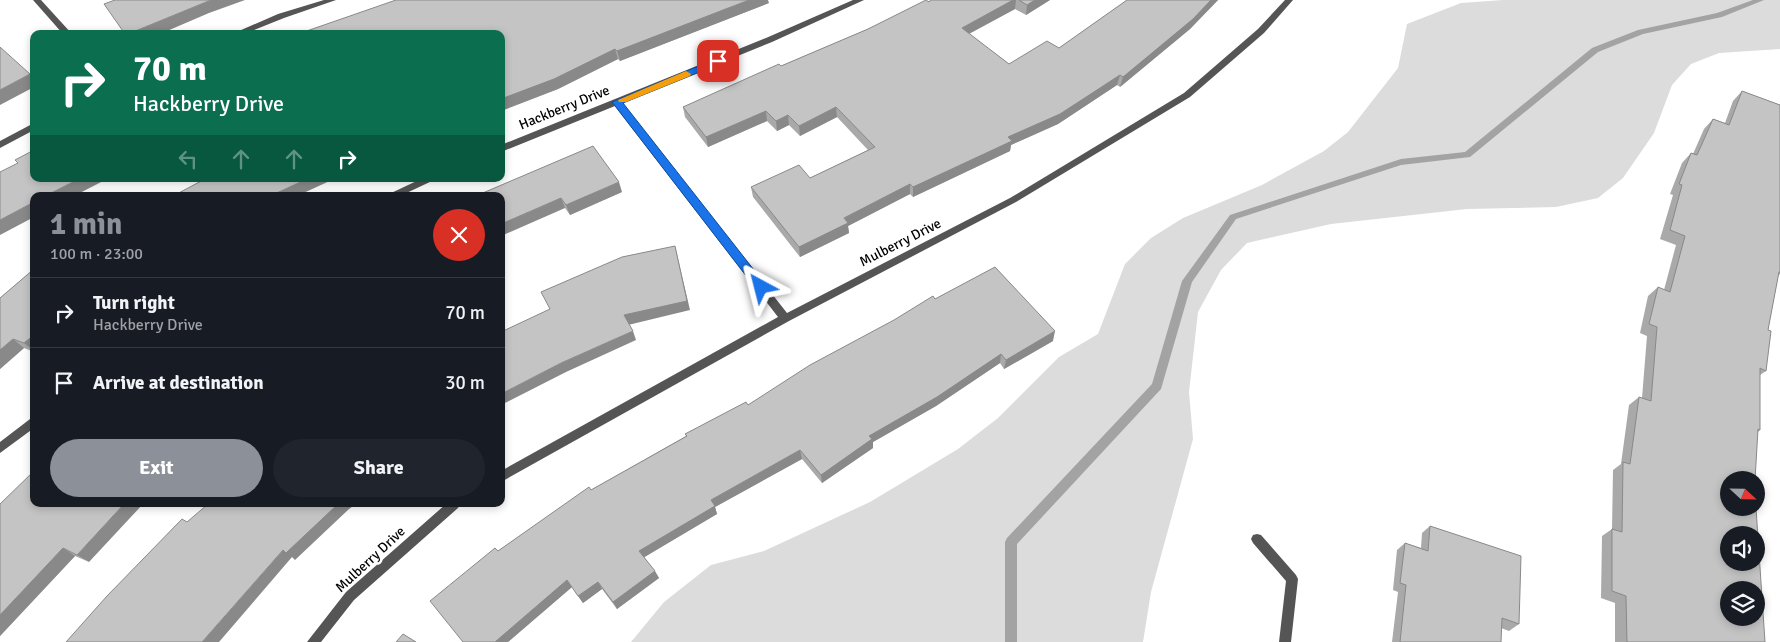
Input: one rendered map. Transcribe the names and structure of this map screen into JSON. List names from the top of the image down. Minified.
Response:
{"streets":{"street":["Hackberry Drive","Mulberry Drive"]},"north":"right","page":{"turn":["70 m","Hackberry Drive"],"heading":["1 min","100 m · 23:00"],"list":[{"name":"Turn right","note":"Hackberry Drive","value":"70 m"},{"name":"Arrive at destination","value":"30 m"}],"buttons":["Exit","Share"]}}
